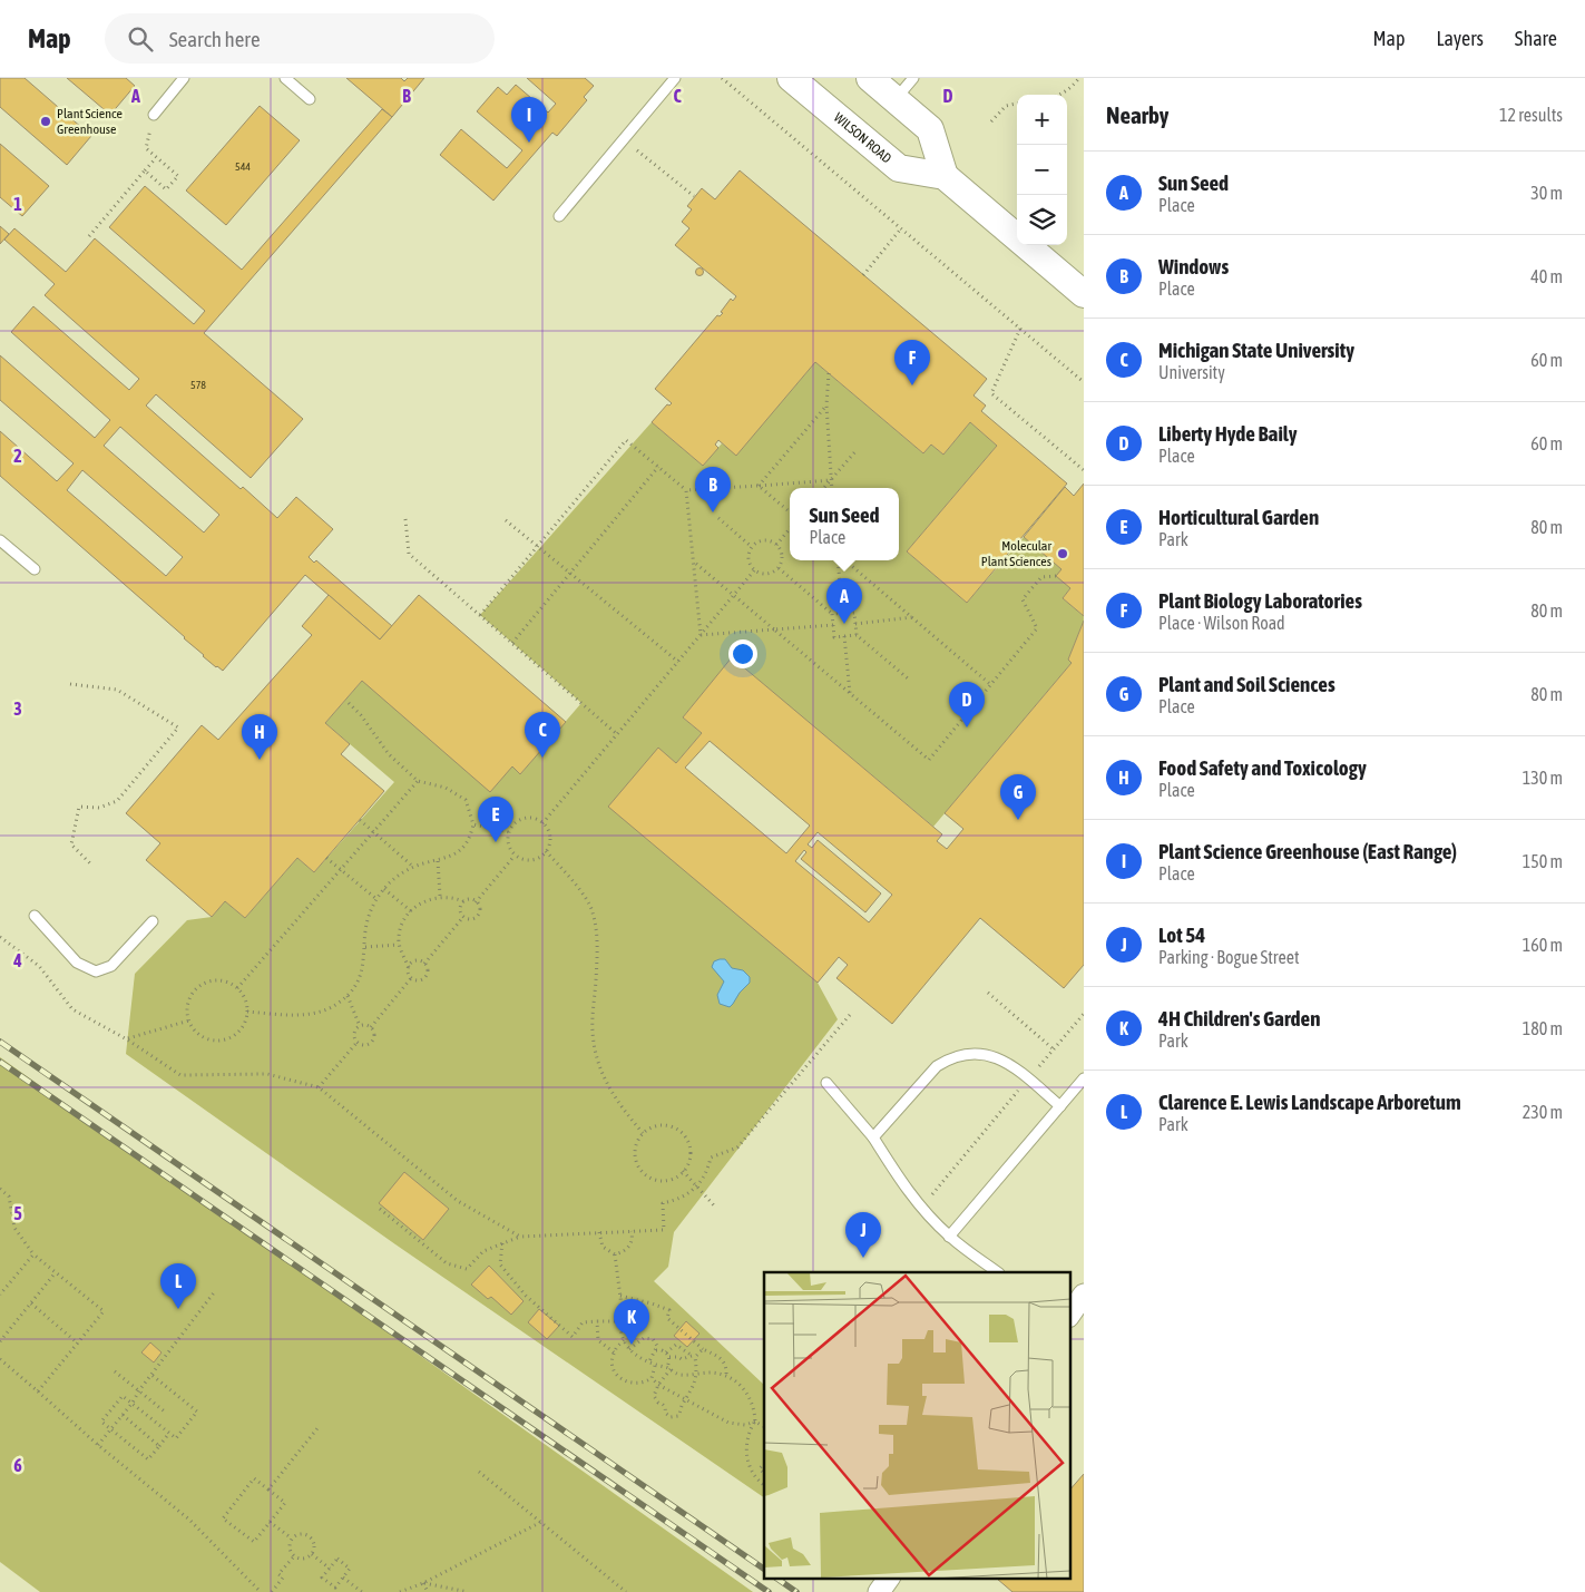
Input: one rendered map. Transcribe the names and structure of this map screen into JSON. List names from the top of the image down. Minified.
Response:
{"streets":{"street":["WILSON ROAD"]},"places":["Plant Science Greenhouse","Molecular Plant Sciences"],"house_numbers":["544","578"],"page":{"header":"Map","search":"Search here","nav":["Map","Layers","Share"],"heading":["Nearby","12 results"],"map_buttons":["+","−"],"pins":["I","F","B","A","D","C","H","G","E","J","L","K"],"list":[{"mark":"A","name":"Sun Seed","note":"Place","value":"30 m"},{"mark":"B","name":"Windows","note":"Place","value":"40 m"},{"mark":"C","name":"Michigan State University","note":"University","value":"60 m"},{"mark":"D","name":"Liberty Hyde Baily","note":"Place","value":"60 m"},{"mark":"E","name":"Horticultural Garden","note":"Park","value":"80 m"},{"mark":"F","name":"Plant Biology Laboratories","note":"Place · Wilson Road","value":"80 m"},{"mark":"G","name":"Plant and Soil Sciences","note":"Place","value":"80 m"},{"mark":"H","name":"Food Safety and Toxicology","note":"Place","value":"130 m"},{"mark":"I","name":"Plant Science Greenhouse (East Range)","note":"Place","value":"150 m"},{"mark":"J","name":"Lot 54","note":"Parking · Bogue Street","value":"160 m"},{"mark":"K","name":"4H Children's Garden","note":"Park","value":"180 m"},{"mark":"L","name":"Clarence E. Lewis Landscape Arboretum","note":"Park","value":"230 m"}],"popup":["Sun Seed","Place"]},"grid":{"columns":["A","B","C","D"],"rows":["1","2","3","4","5","6"]}}
